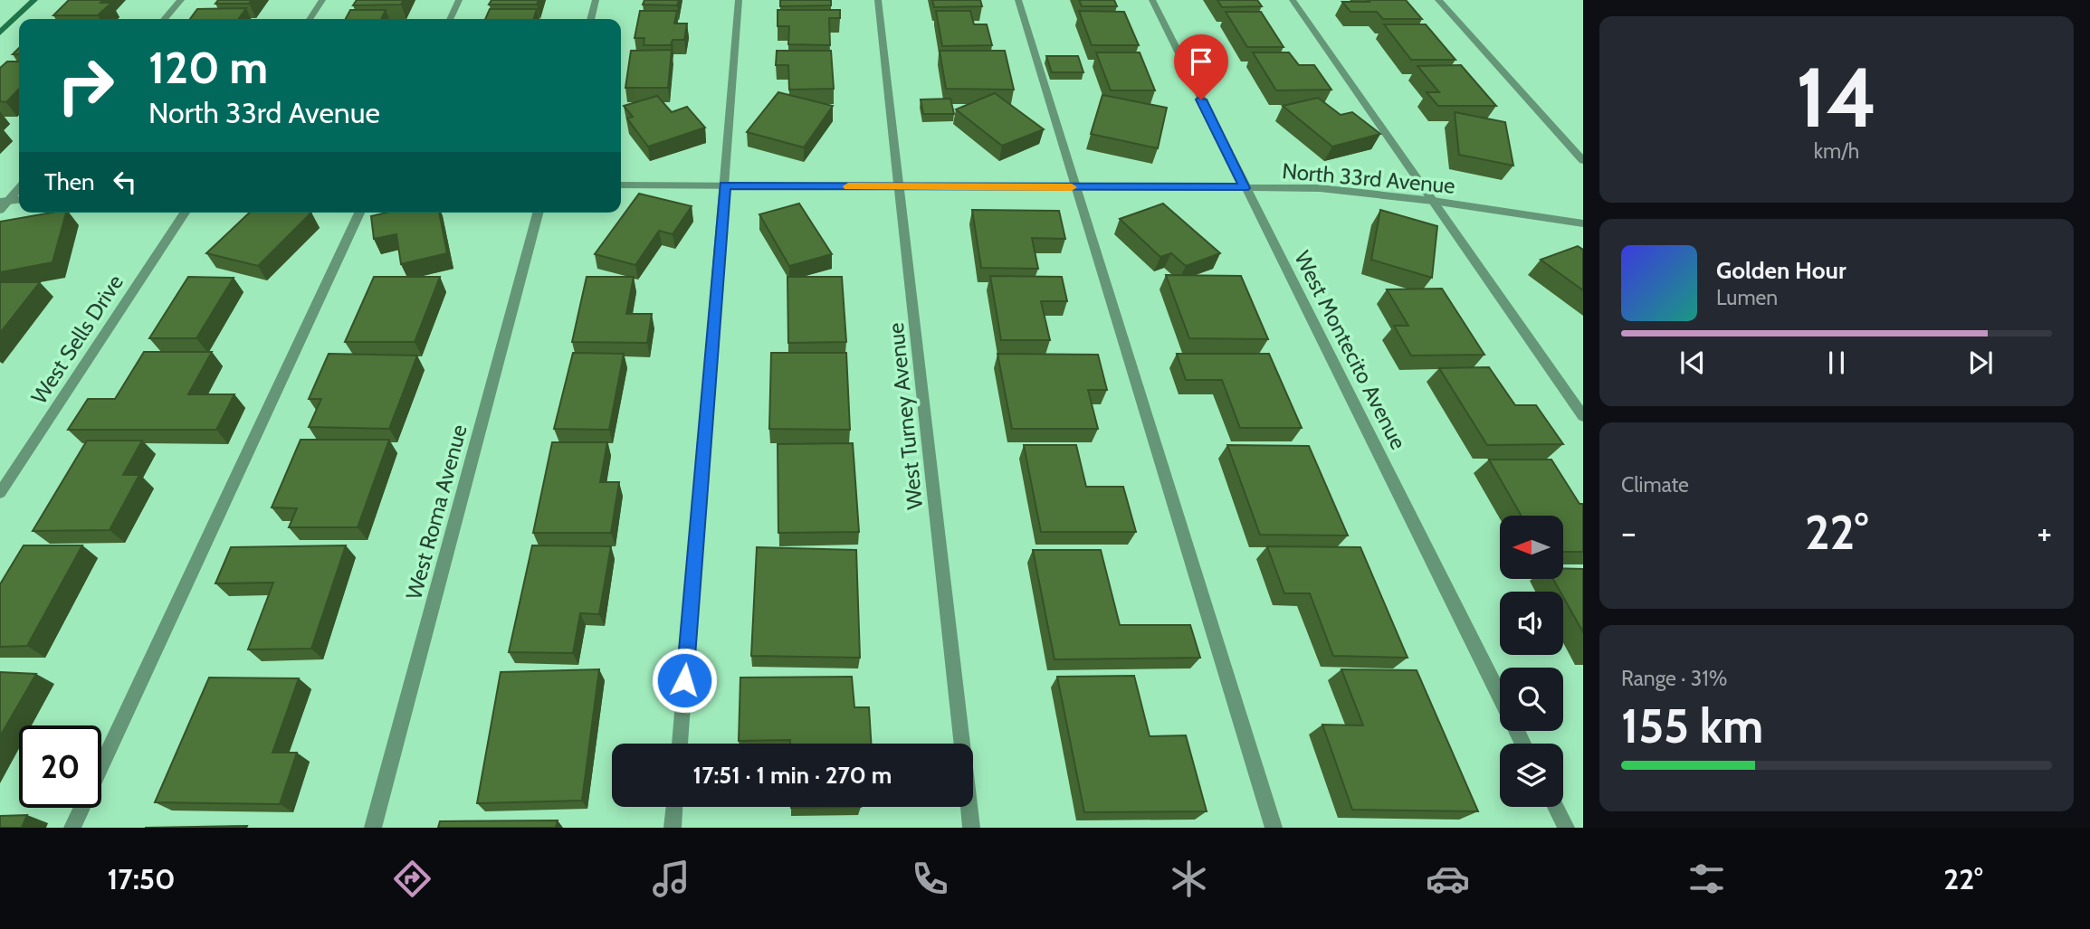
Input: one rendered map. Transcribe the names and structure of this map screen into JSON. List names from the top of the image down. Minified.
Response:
{"streets":{"street":["North 33rd Avenue","West Sells Drive","West Montecito Avenue","West Turney Avenue","West Roma Avenue"]},"crossings":[["North 33rd Avenue","West Montecito Avenue"],["North 33rd Avenue","West Turney Avenue"]],"north":"left","page":{"tile":[["14","km/h"],"Climate",["Range · 31%","155 km"]],"turn":["120 m","North 33rd Avenue"],"then":"Then","song":["Golden Hour","Lumen"],"heat":["−","22°","+"],"limit":"20","trip":"17:51 · 1 min · 270 m","tabs":["17:50","22°"]}}
